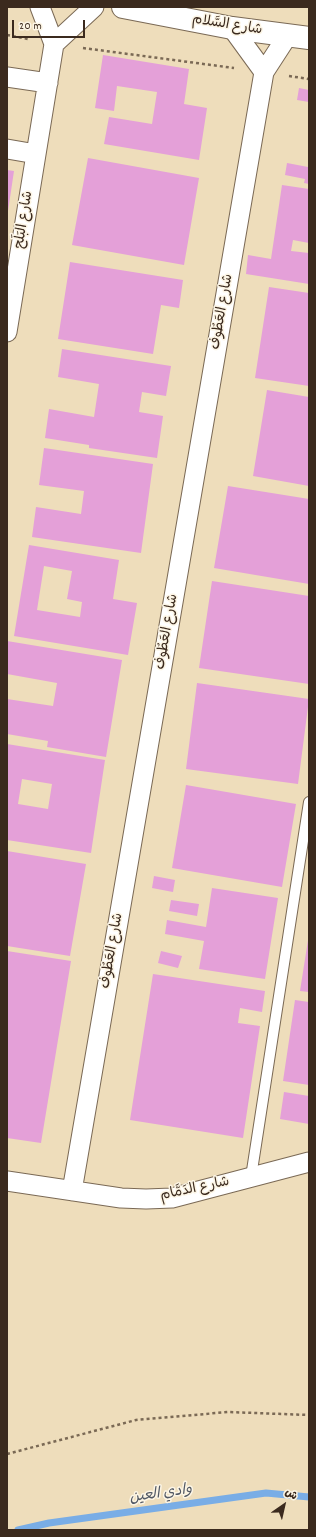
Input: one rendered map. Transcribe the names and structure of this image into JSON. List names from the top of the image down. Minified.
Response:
{"streets":{"street":["شارع السَّلام","شارع البَلَح","شارع العَطُوف","شارع الدَمَّام"]},"crossings":[["شارع السَّلام","شارع العَطُوف"],["شارع العَطُوف","شارع الدَمَّام"]],"water":["وادي العين"],"scale_bar":"20 m","north":"top right"}
